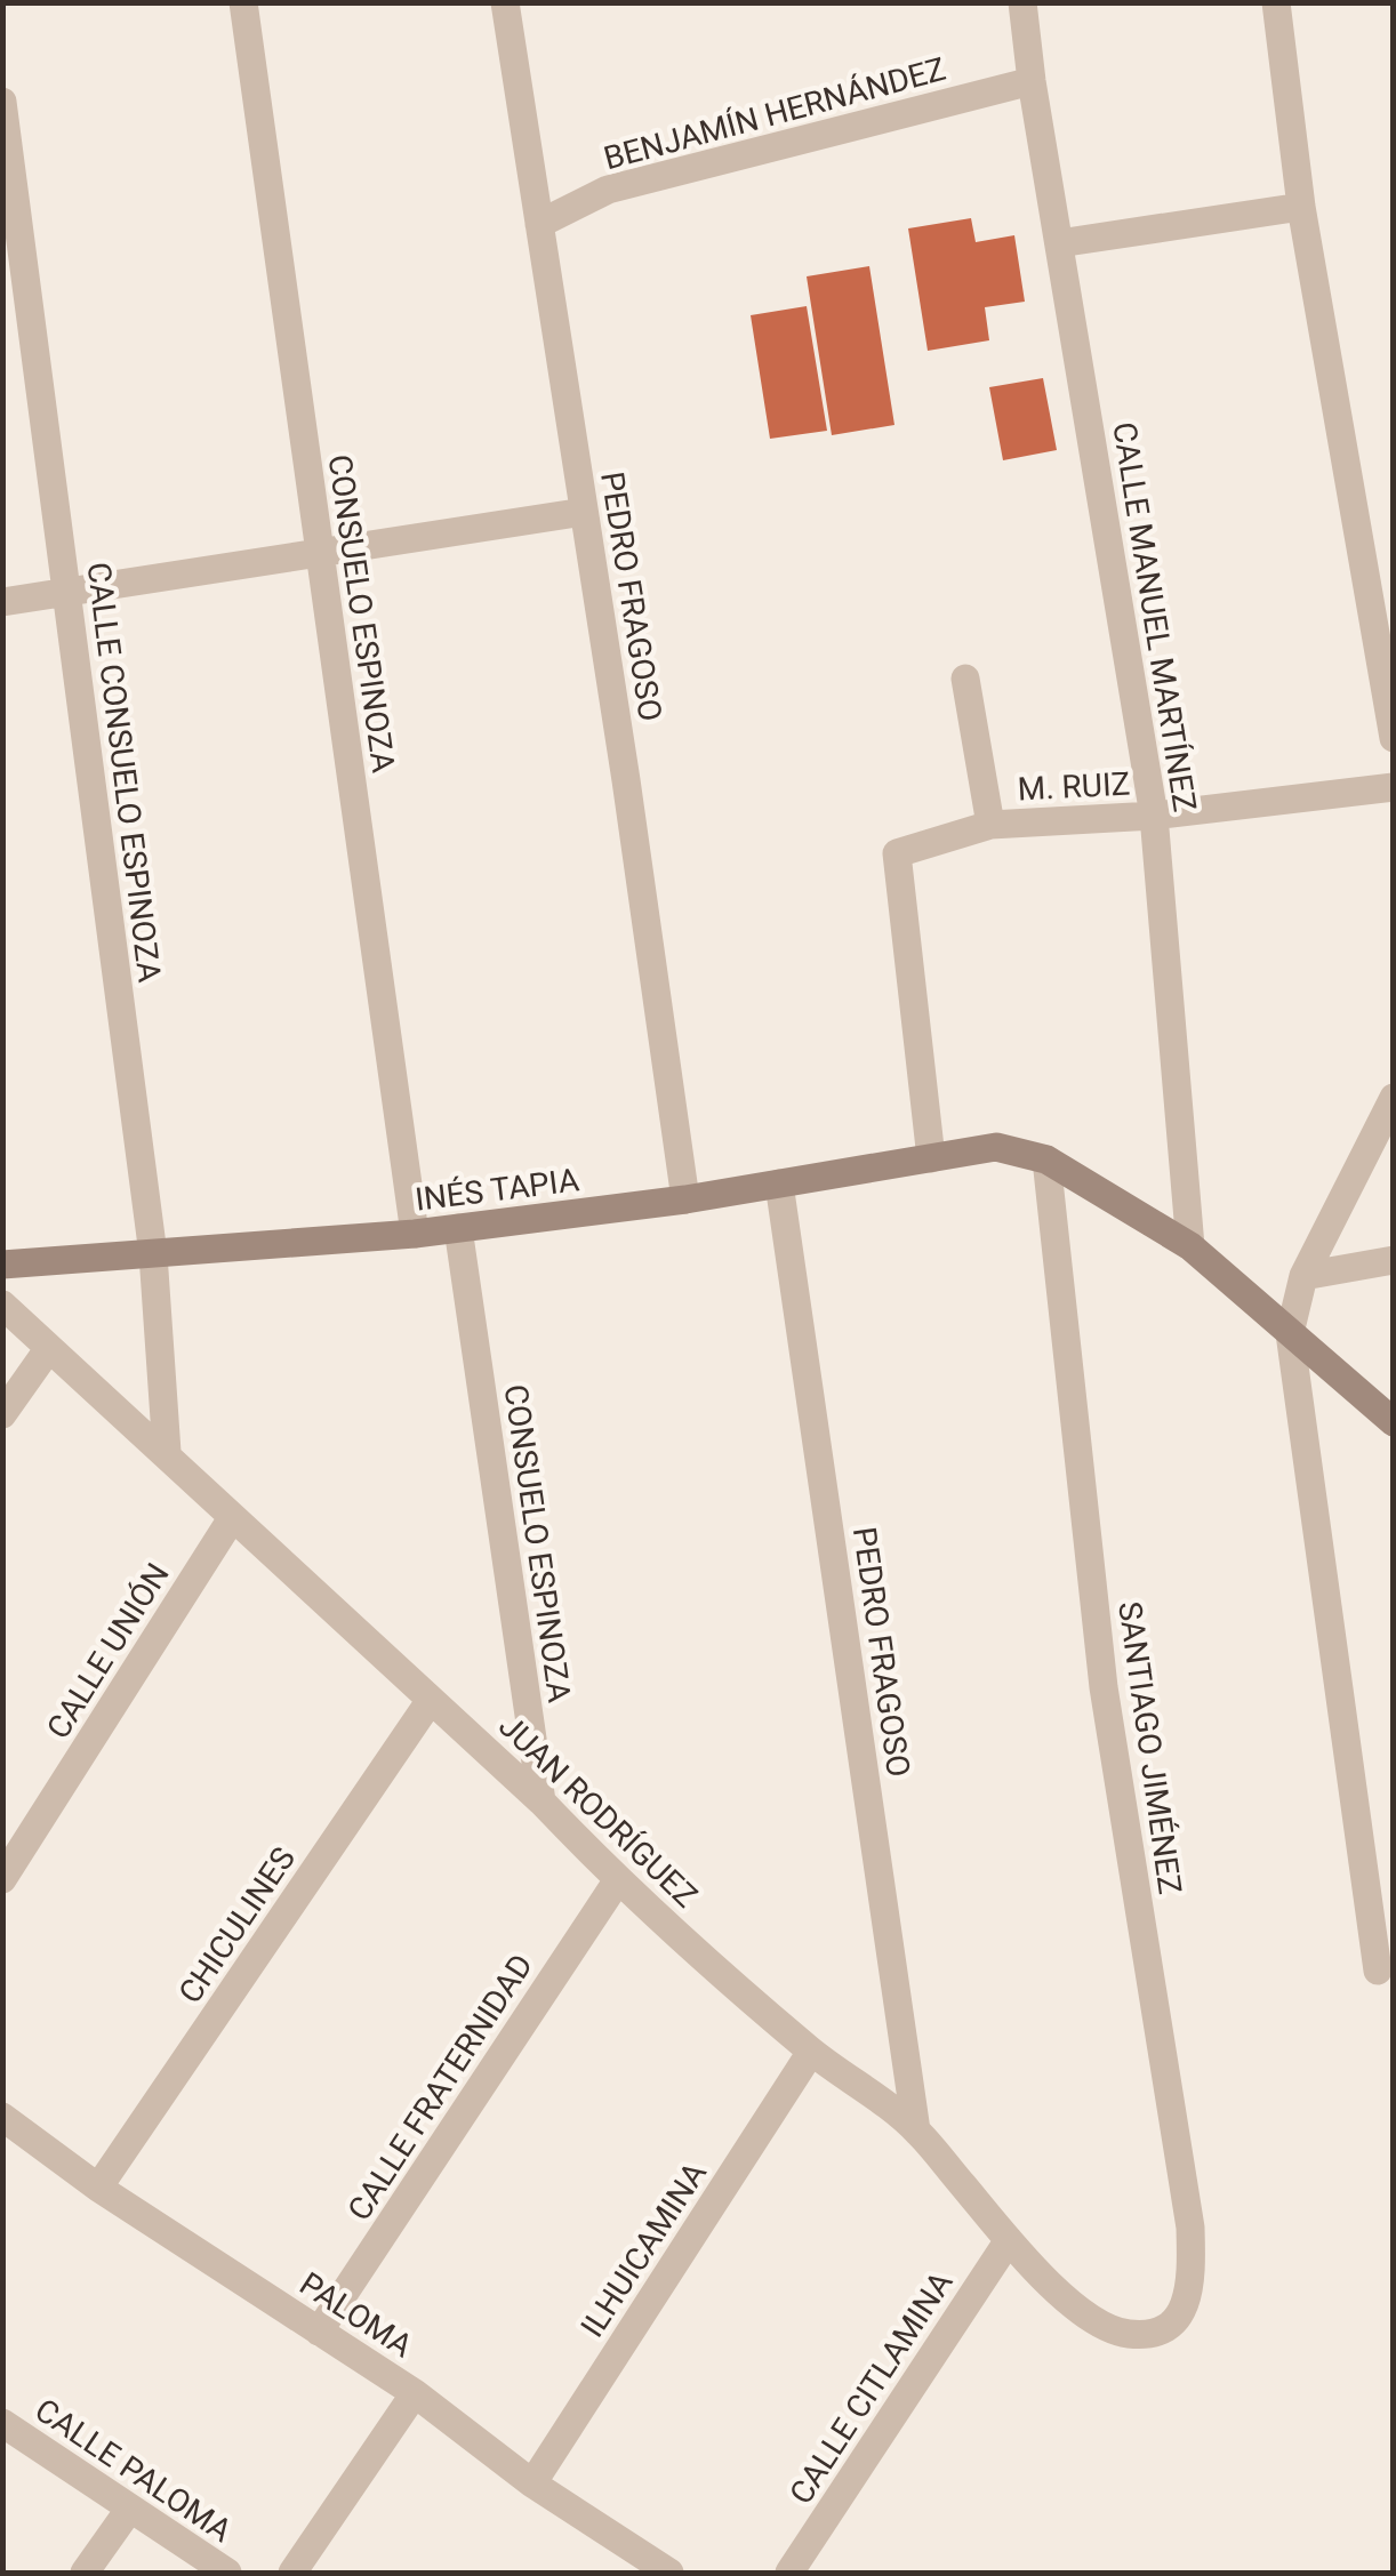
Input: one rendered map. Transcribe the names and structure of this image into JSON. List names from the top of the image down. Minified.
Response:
{"streets":{"main road":["INÉS TAPIA"],"street":["BENJAMÍN HERNÁNDEZ","PEDRO FRAGOSO","CONSUELO ESPINOZA","CALLE MANUEL MARTÍNEZ","CALLE CONSUELO ESPINOZA","M. RUIZ","CALLE UNIÓN","SANTIAGO JIMÉNEZ","JUAN RODRÍGUEZ","CHICULINES","CALLE FRATERNIDAD","ILHUICAMINA","PALOMA","CALLE CITLAMINA","CALLE PALOMA"]},"crossings":[["BENJAMÍN HERNÁNDEZ","PEDRO FRAGOSO"],["BENJAMÍN HERNÁNDEZ","CALLE MANUEL MARTÍNEZ"],["PEDRO FRAGOSO","INÉS TAPIA"],["PEDRO FRAGOSO","JUAN RODRÍGUEZ"],["CONSUELO ESPINOZA","INÉS TAPIA"],["CONSUELO ESPINOZA","JUAN RODRÍGUEZ"],["CALLE MANUEL MARTÍNEZ","M. RUIZ"],["CALLE CONSUELO ESPINOZA","INÉS TAPIA"],["CALLE CONSUELO ESPINOZA","JUAN RODRÍGUEZ"],["M. RUIZ","INÉS TAPIA"],["INÉS TAPIA","SANTIAGO JIMÉNEZ"],["CALLE UNIÓN","JUAN RODRÍGUEZ"],["SANTIAGO JIMÉNEZ","JUAN RODRÍGUEZ"],["JUAN RODRÍGUEZ","CHICULINES"],["JUAN RODRÍGUEZ","CALLE FRATERNIDAD"],["JUAN RODRÍGUEZ","ILHUICAMINA"],["JUAN RODRÍGUEZ","CALLE CITLAMINA"],["CHICULINES","PALOMA"],["CALLE FRATERNIDAD","PALOMA"],["ILHUICAMINA","PALOMA"]]}
